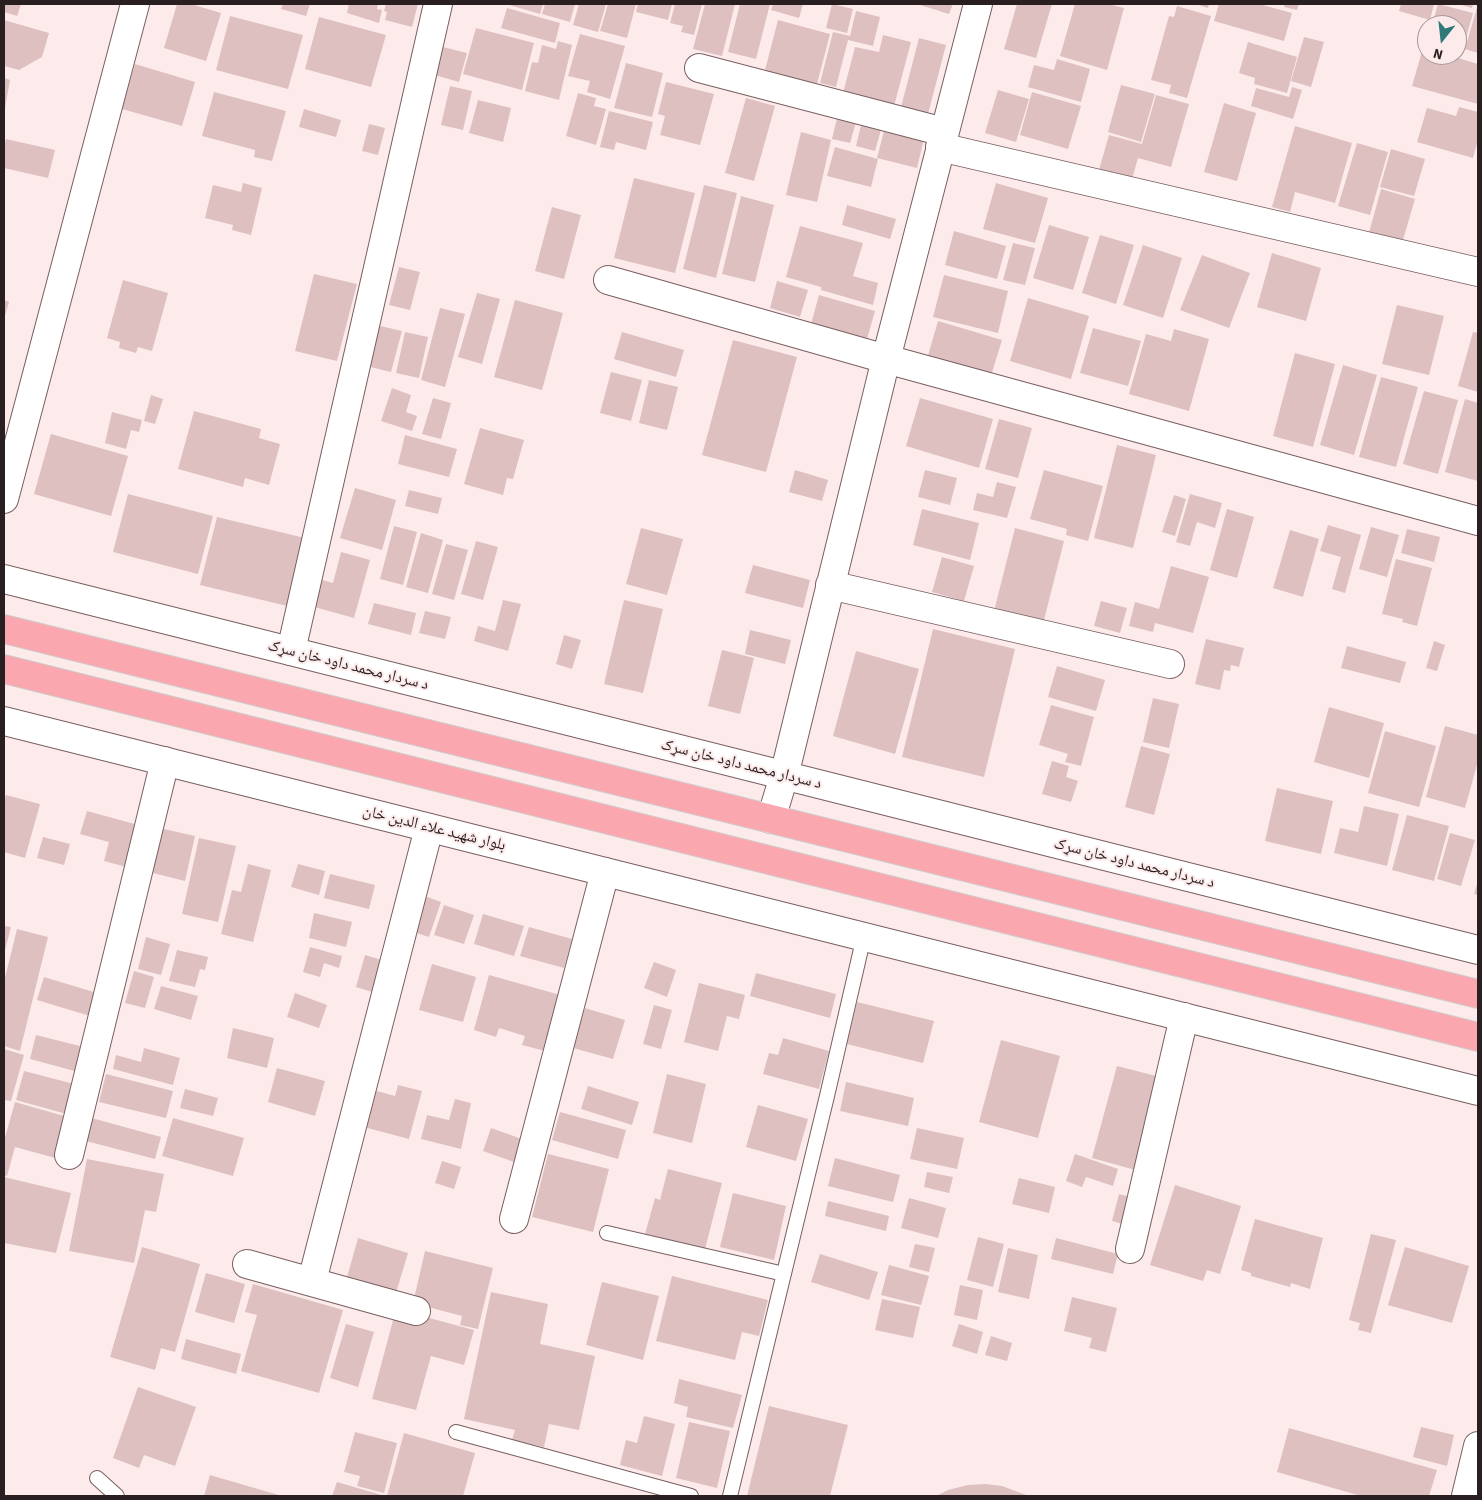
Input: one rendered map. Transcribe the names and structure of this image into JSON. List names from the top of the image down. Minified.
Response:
{"streets":{"street":["د سردار محمد داود خان سړک","بلوار شهید علاء الدین خان"]},"north":"bottom"}
